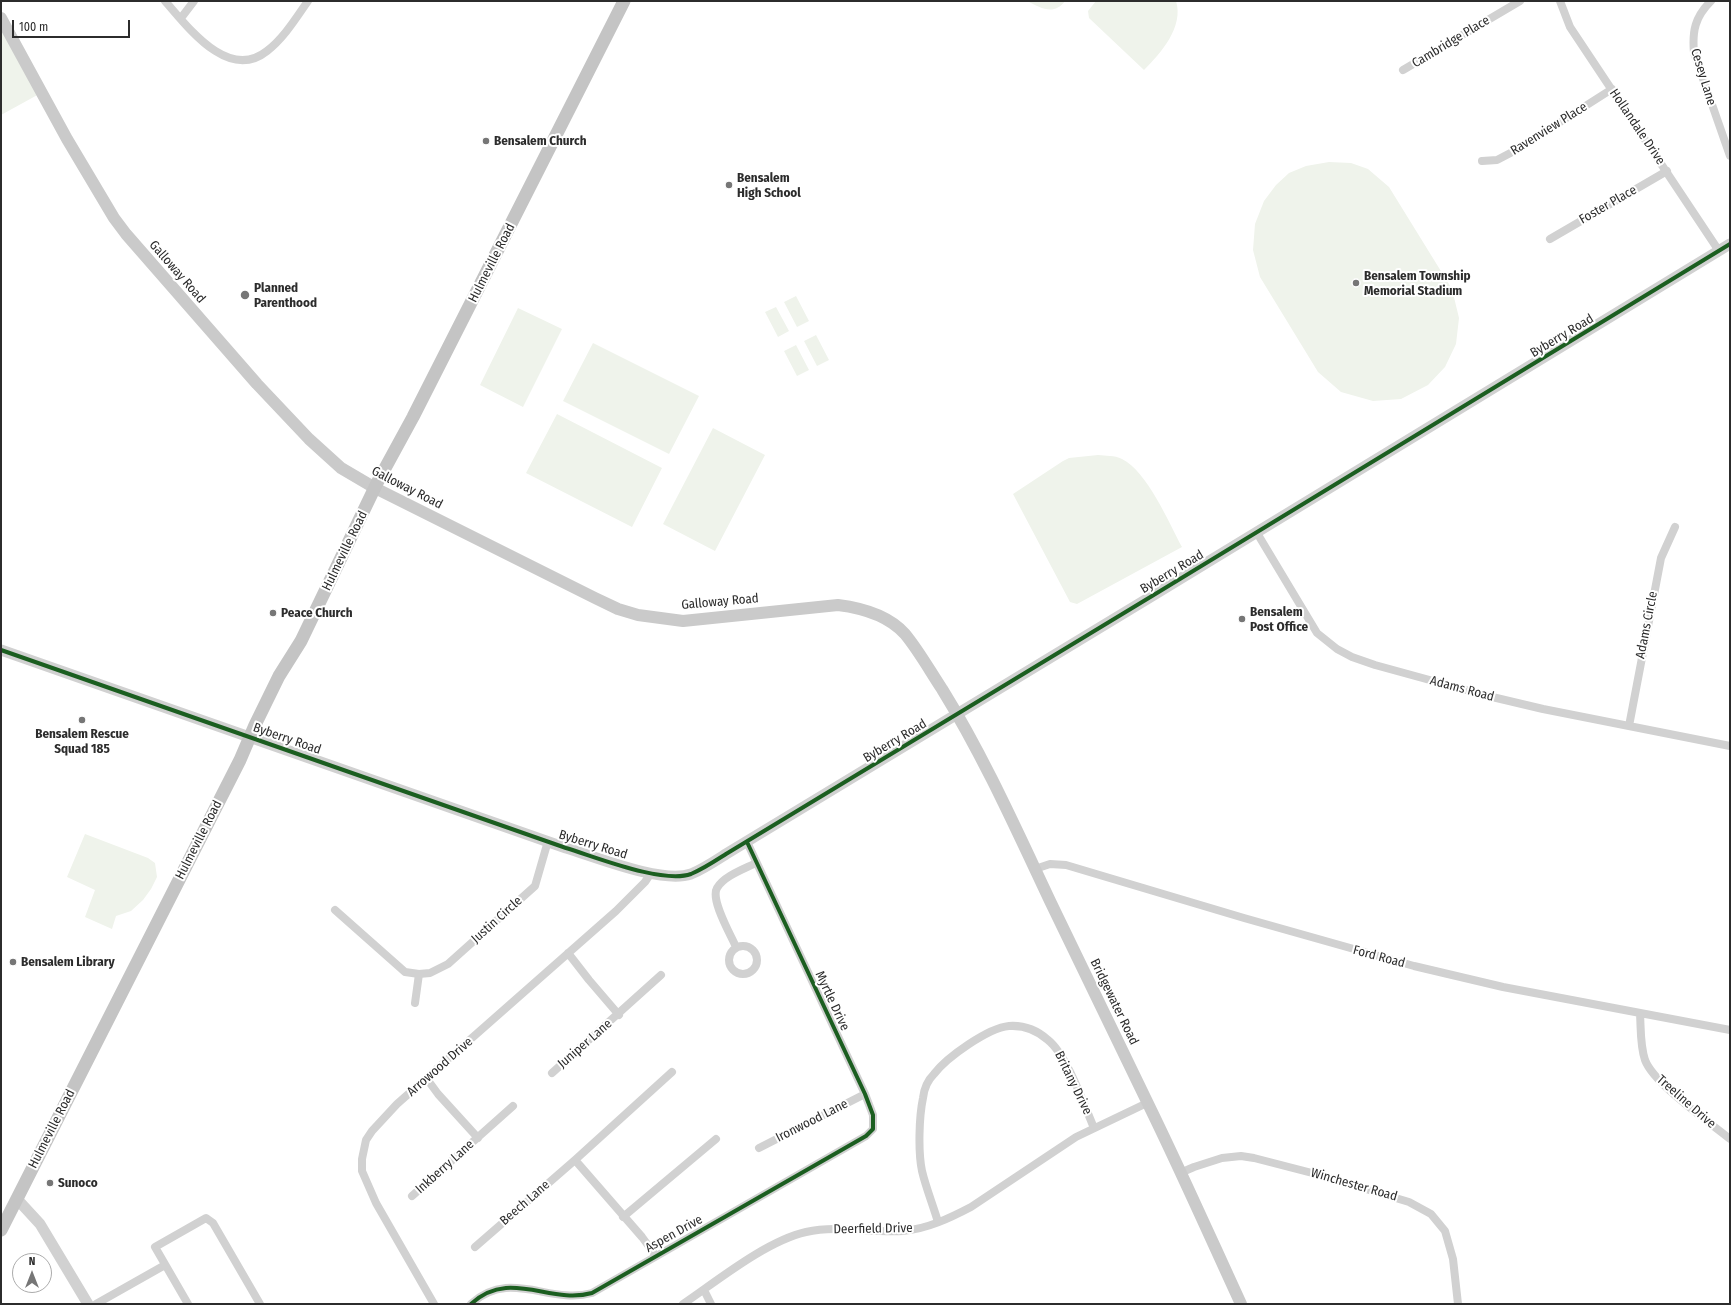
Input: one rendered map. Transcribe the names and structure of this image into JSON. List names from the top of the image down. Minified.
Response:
{"streets":{"main road":["Hulmeville Road","Galloway Road","Bridgewater Road"],"street":["Cambridge Place","Cesey Lane","Hollandale Drive","Ravenview Place","Foster Place","Byberry Road","Adams Circle","Adams Road","Justin Circle","Ford Road","Myrtle Drive","Juniper Lane","Arrowood Drive","Britany Drive","Treeline Drive","Ironwood Lane","Inkberry Lane","Winchester Road","Beech Lane","Deerfield Drive","Aspen Drive"]},"crossings":[["Hollandale Drive","Ravenview Place"],["Hollandale Drive","Foster Place"],["Hollandale Drive","Byberry Road"],["Hulmeville Road","Galloway Road"],["Hulmeville Road","Byberry Road"],["Galloway Road","Byberry Road"],["Galloway Road","Bridgewater Road"],["Byberry Road","Adams Road"],["Byberry Road","Justin Circle"],["Byberry Road","Myrtle Drive"],["Byberry Road","Bridgewater Road"],["Byberry Road","Arrowood Drive"],["Adams Circle","Adams Road"],["Ford Road","Bridgewater Road"],["Ford Road","Treeline Drive"],["Myrtle Drive","Ironwood Lane"],["Myrtle Drive","Aspen Drive"],["Bridgewater Road","Winchester Road"],["Bridgewater Road","Deerfield Drive"],["Juniper Lane","Arrowood Drive"],["Arrowood Drive","Inkberry Lane"],["Britany Drive","Deerfield Drive"]],"places":["Bensalem Church","Bensalem High School","Bensalem Township Memorial Stadium","Planned Parenthood","Peace Church","Bensalem Post Office","Bensalem Rescue Squad 185","Bensalem Library","Sunoco"],"scale_bar":"100 m","north":"top"}
